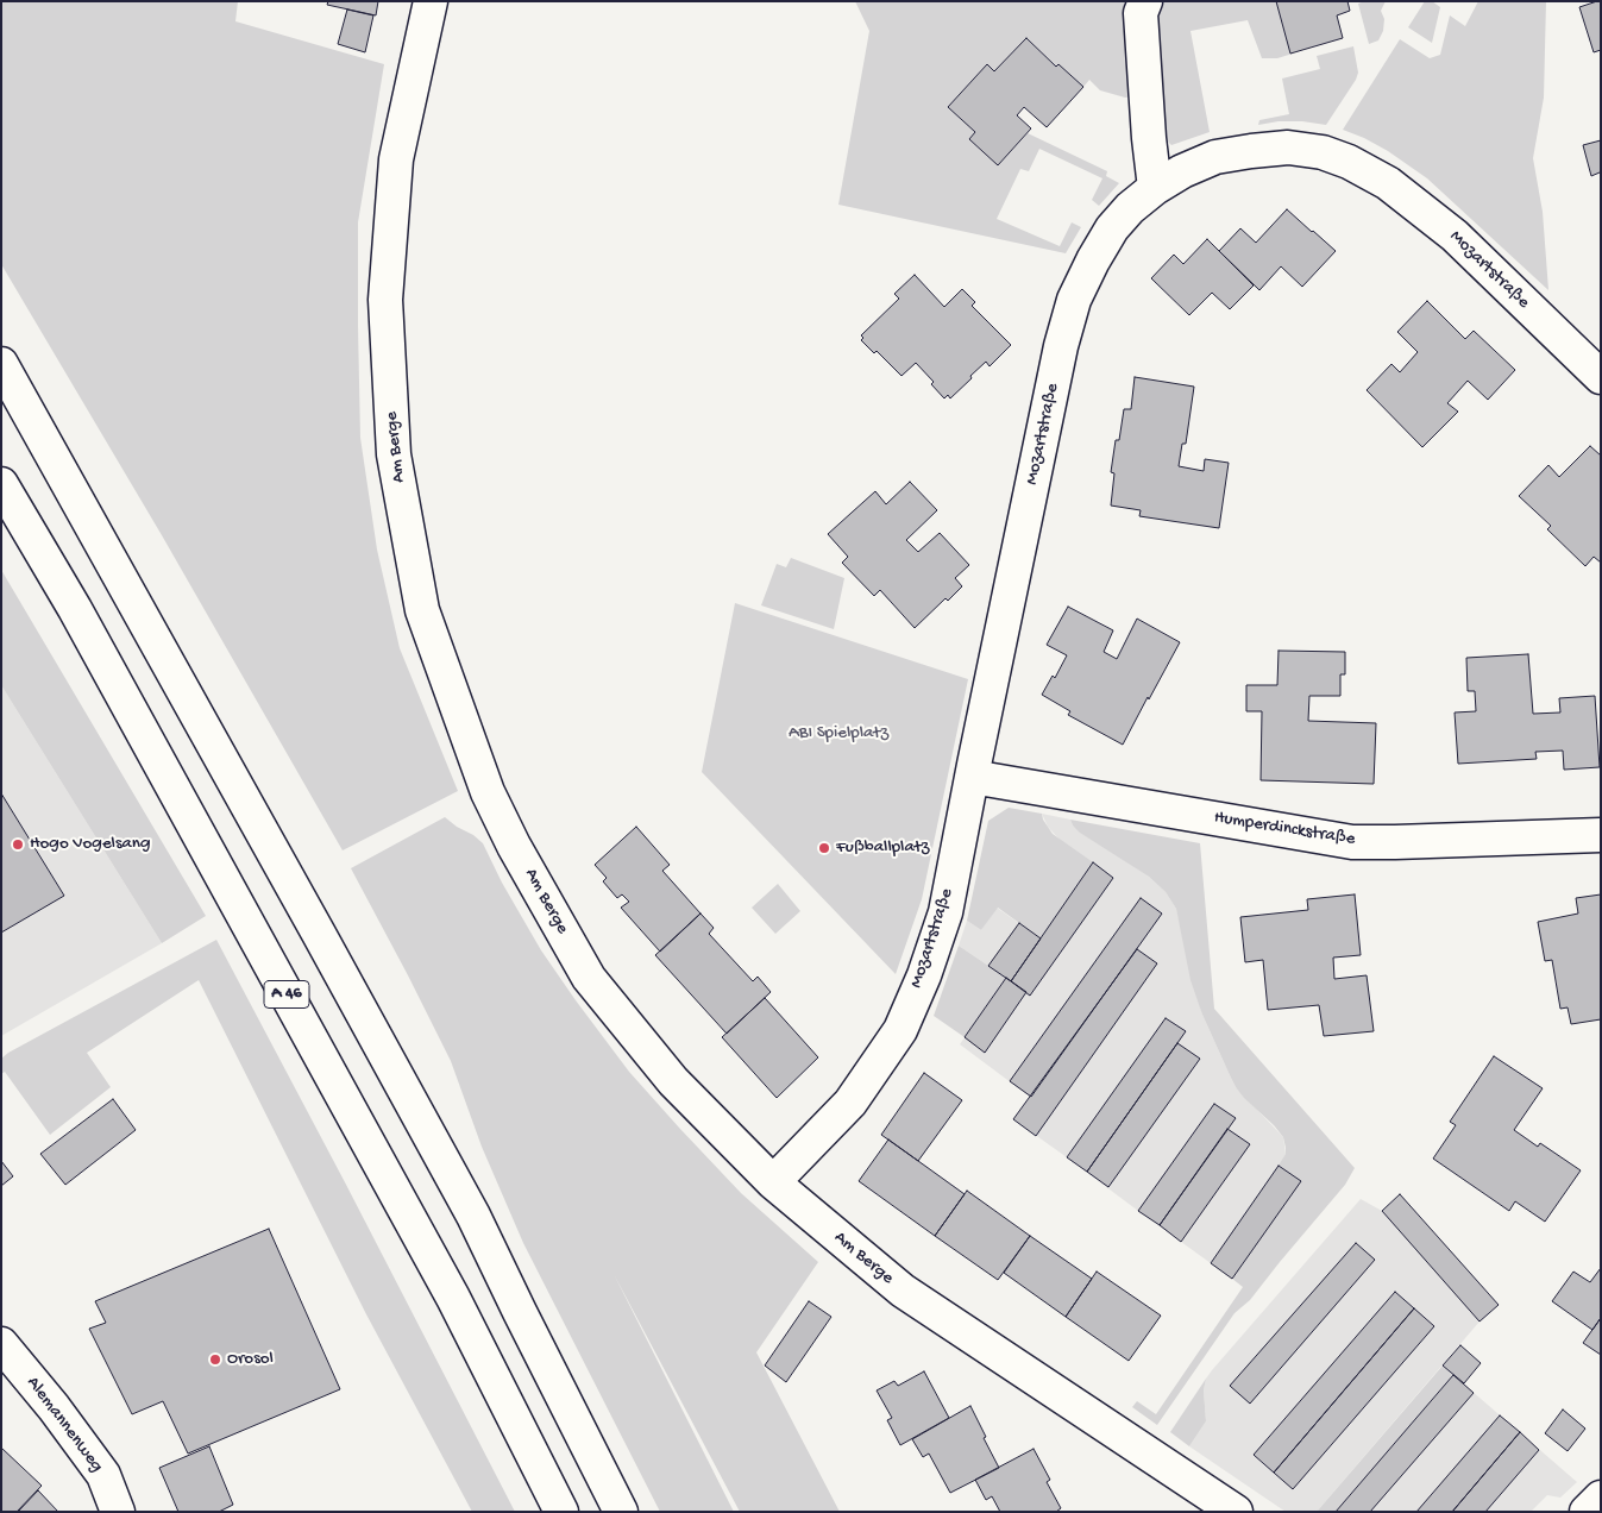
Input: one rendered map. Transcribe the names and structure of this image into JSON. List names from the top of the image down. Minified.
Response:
{"streets":{"main road":["Mozartstraße","Am Berge","Humperdinckstraße","A 46","Alemannenweg"]},"crossings":[["Mozartstraße","Am Berge"],["Mozartstraße","Humperdinckstraße"]],"parks":["ABI Spielplatz"],"places":["Hogo Vogelsang","Fußballplatz","Orosol"]}
